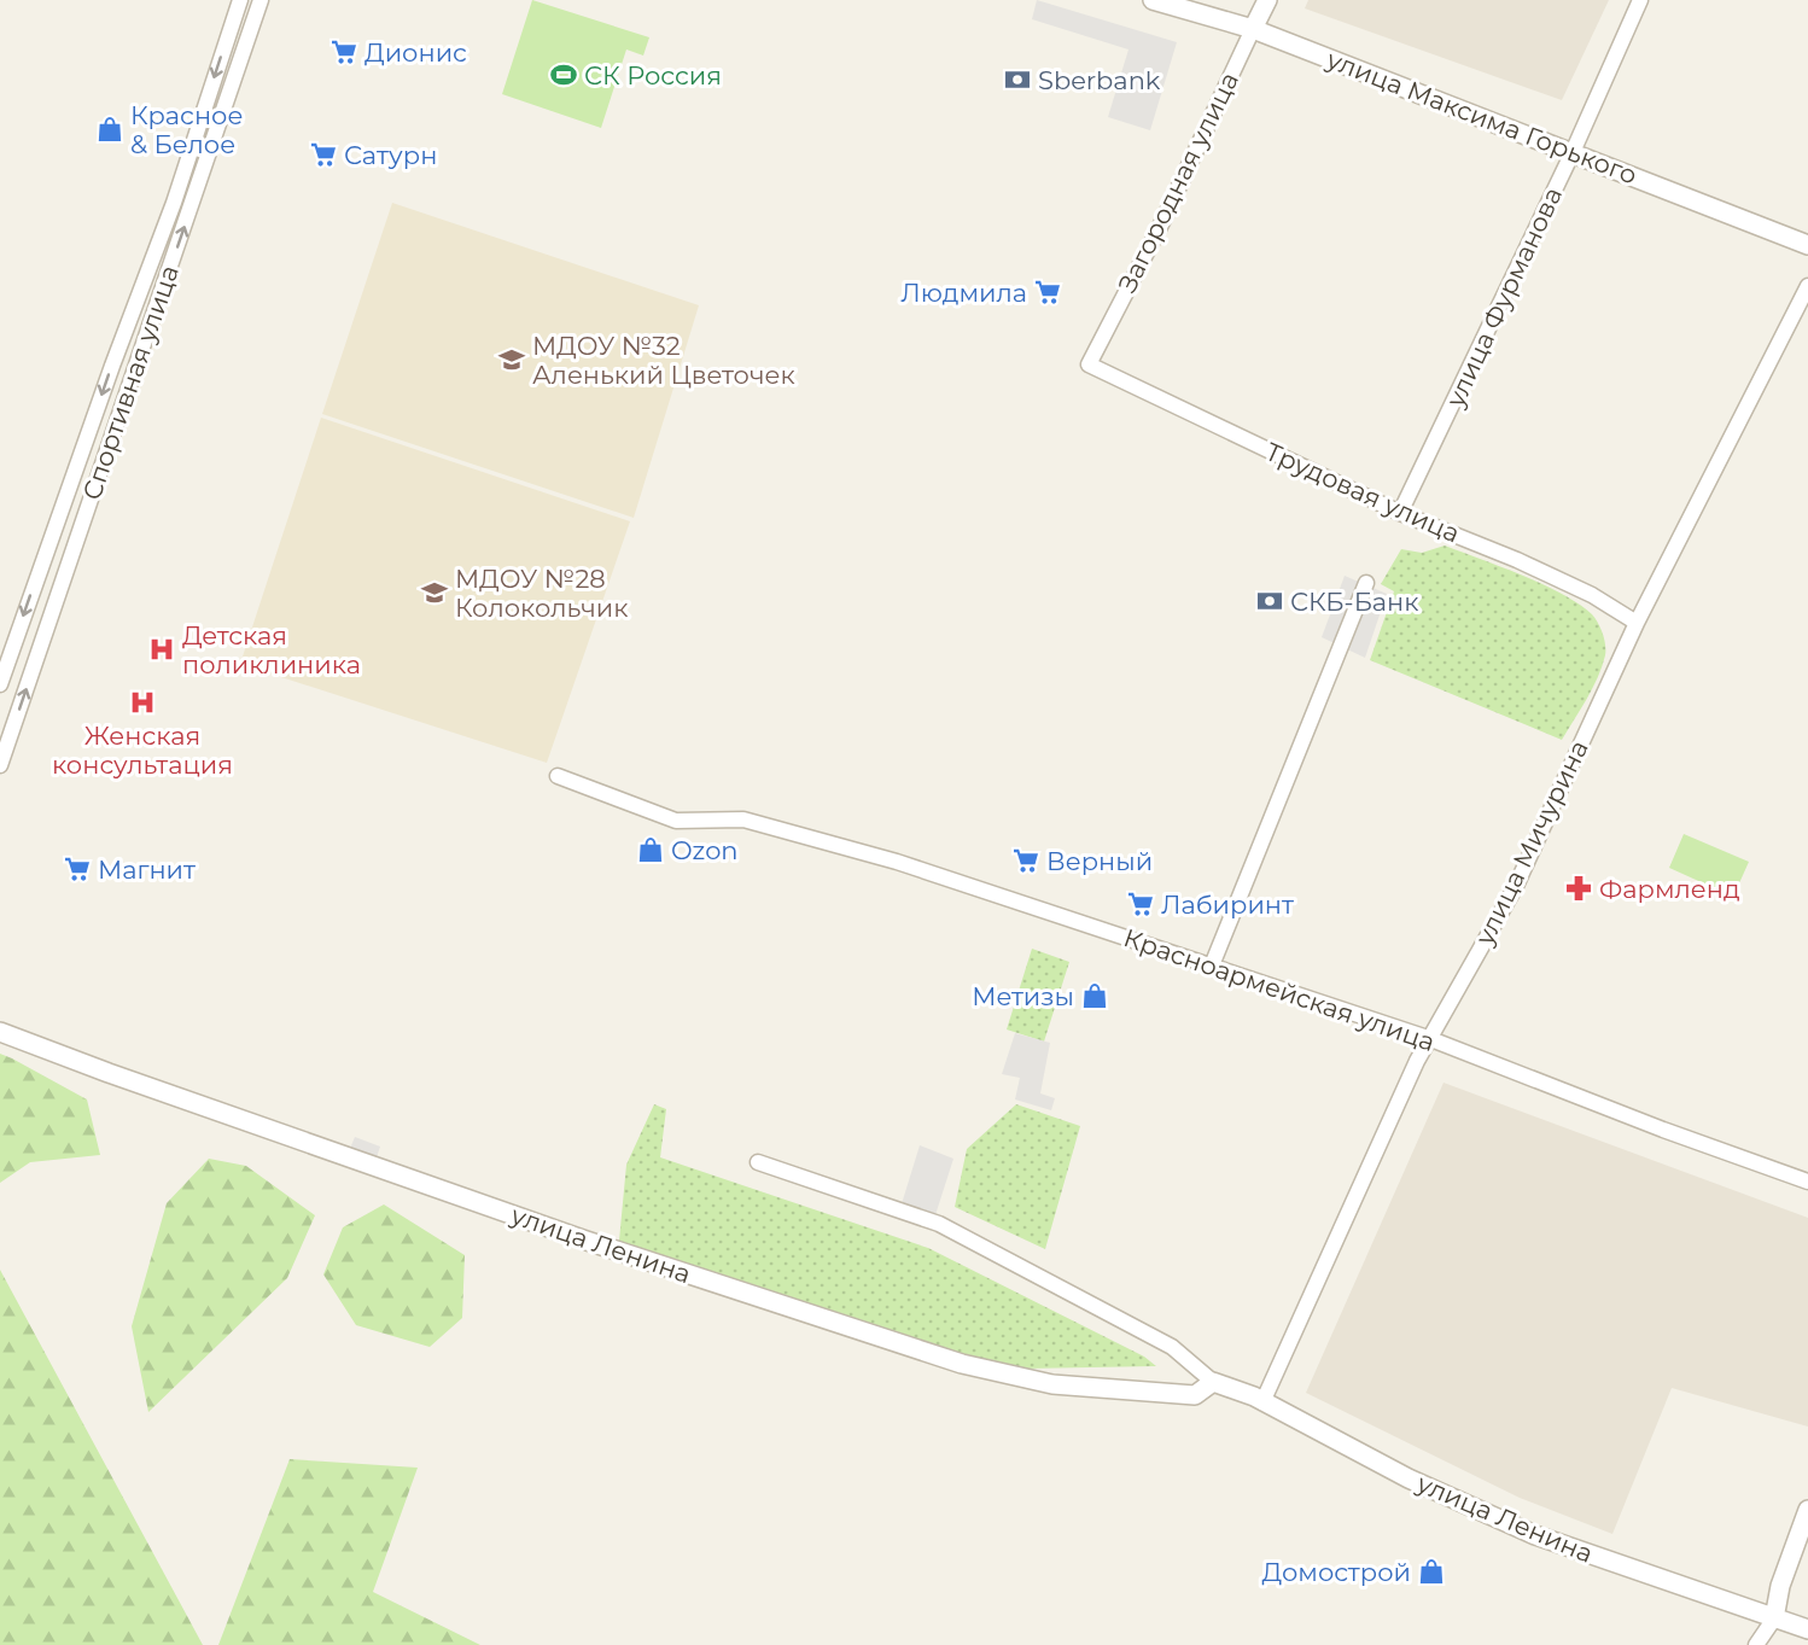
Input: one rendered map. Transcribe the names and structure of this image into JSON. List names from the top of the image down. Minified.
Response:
{"streets":{"street":["улица Максима Горького","Загородная улица","улица Фурманова","Спортивная улица","Трудовая улица","улица Мичурина","Красноармейская улица","улица Ленина"]},"crossings":[["улица Максима Горького","Загородная улица"],["улица Максима Горького","улица Фурманова"],["Загородная улица","Трудовая улица"],["улица Фурманова","Трудовая улица"],["Трудовая улица","улица Мичурина"],["улица Мичурина","Красноармейская улица"],["улица Мичурина","улица Ленина"]],"places":{"supermarket":["Дионис","Сатурн","Людмила","Верный","Магнит","Лабиринт"],"sports":["СК Россия"],"bank":["Sberbank","СКБ-Банк"],"shop":["Красное & Белое","Ozon","Метизы","Домострой"],"school or university":["МДОУ №32 Аленький Цветочек","МДОУ №28 Колокольчик"],"hospital":["Детская поликлиника","Женская консультация"],"pharmacy":["Фармленд"]}}
